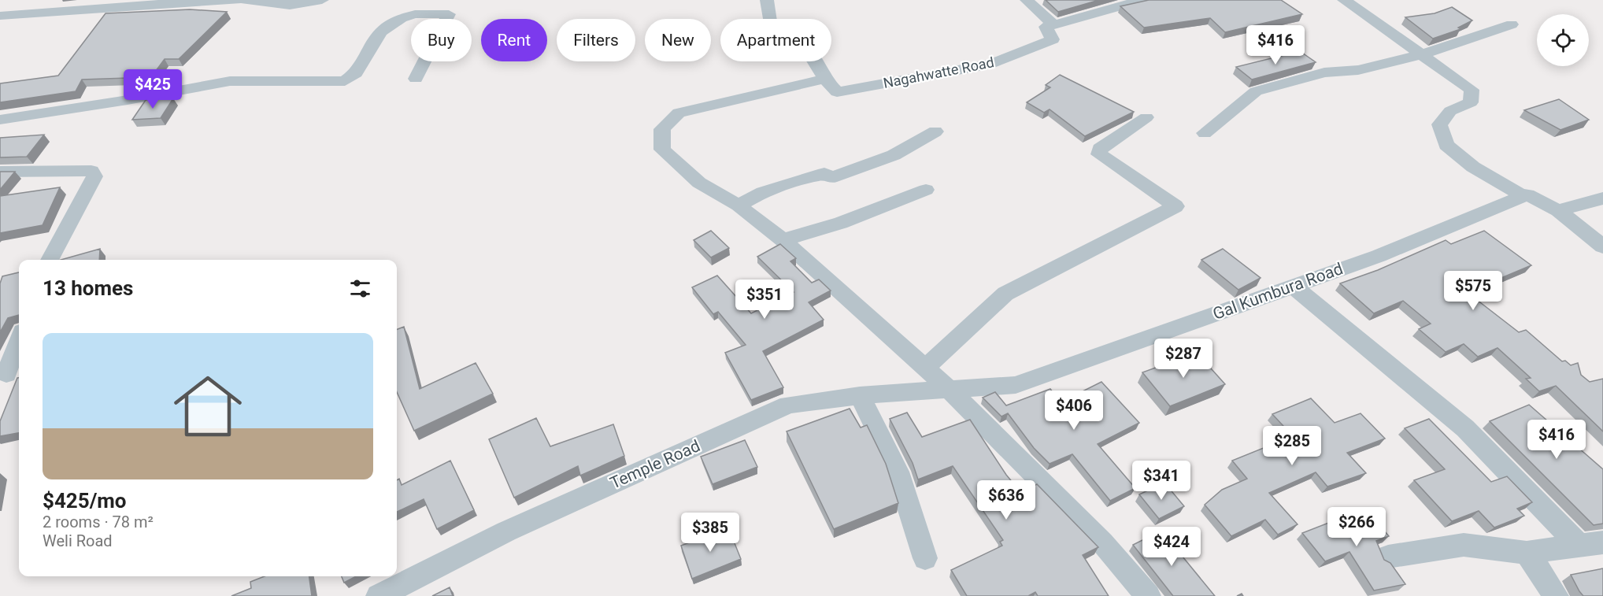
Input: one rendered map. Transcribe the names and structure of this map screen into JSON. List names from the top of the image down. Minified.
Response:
{"streets":{"street":["Nagahwatte Road","Gal Kumbura Road","Temple Road"]},"crossings":[["Gal Kumbura Road","Temple Road"]],"page":{"chip":["Buy","Rent","Filters","New","Apartment"],"price":["$416","$425","$575","$351","$287","$406","$416","$285","$341","$636","$266","$385","$424"],"heading":"13 homes","list":[{"name":"$425/mo","note":"2 rooms · 78 m² · Weli Road"}]}}
